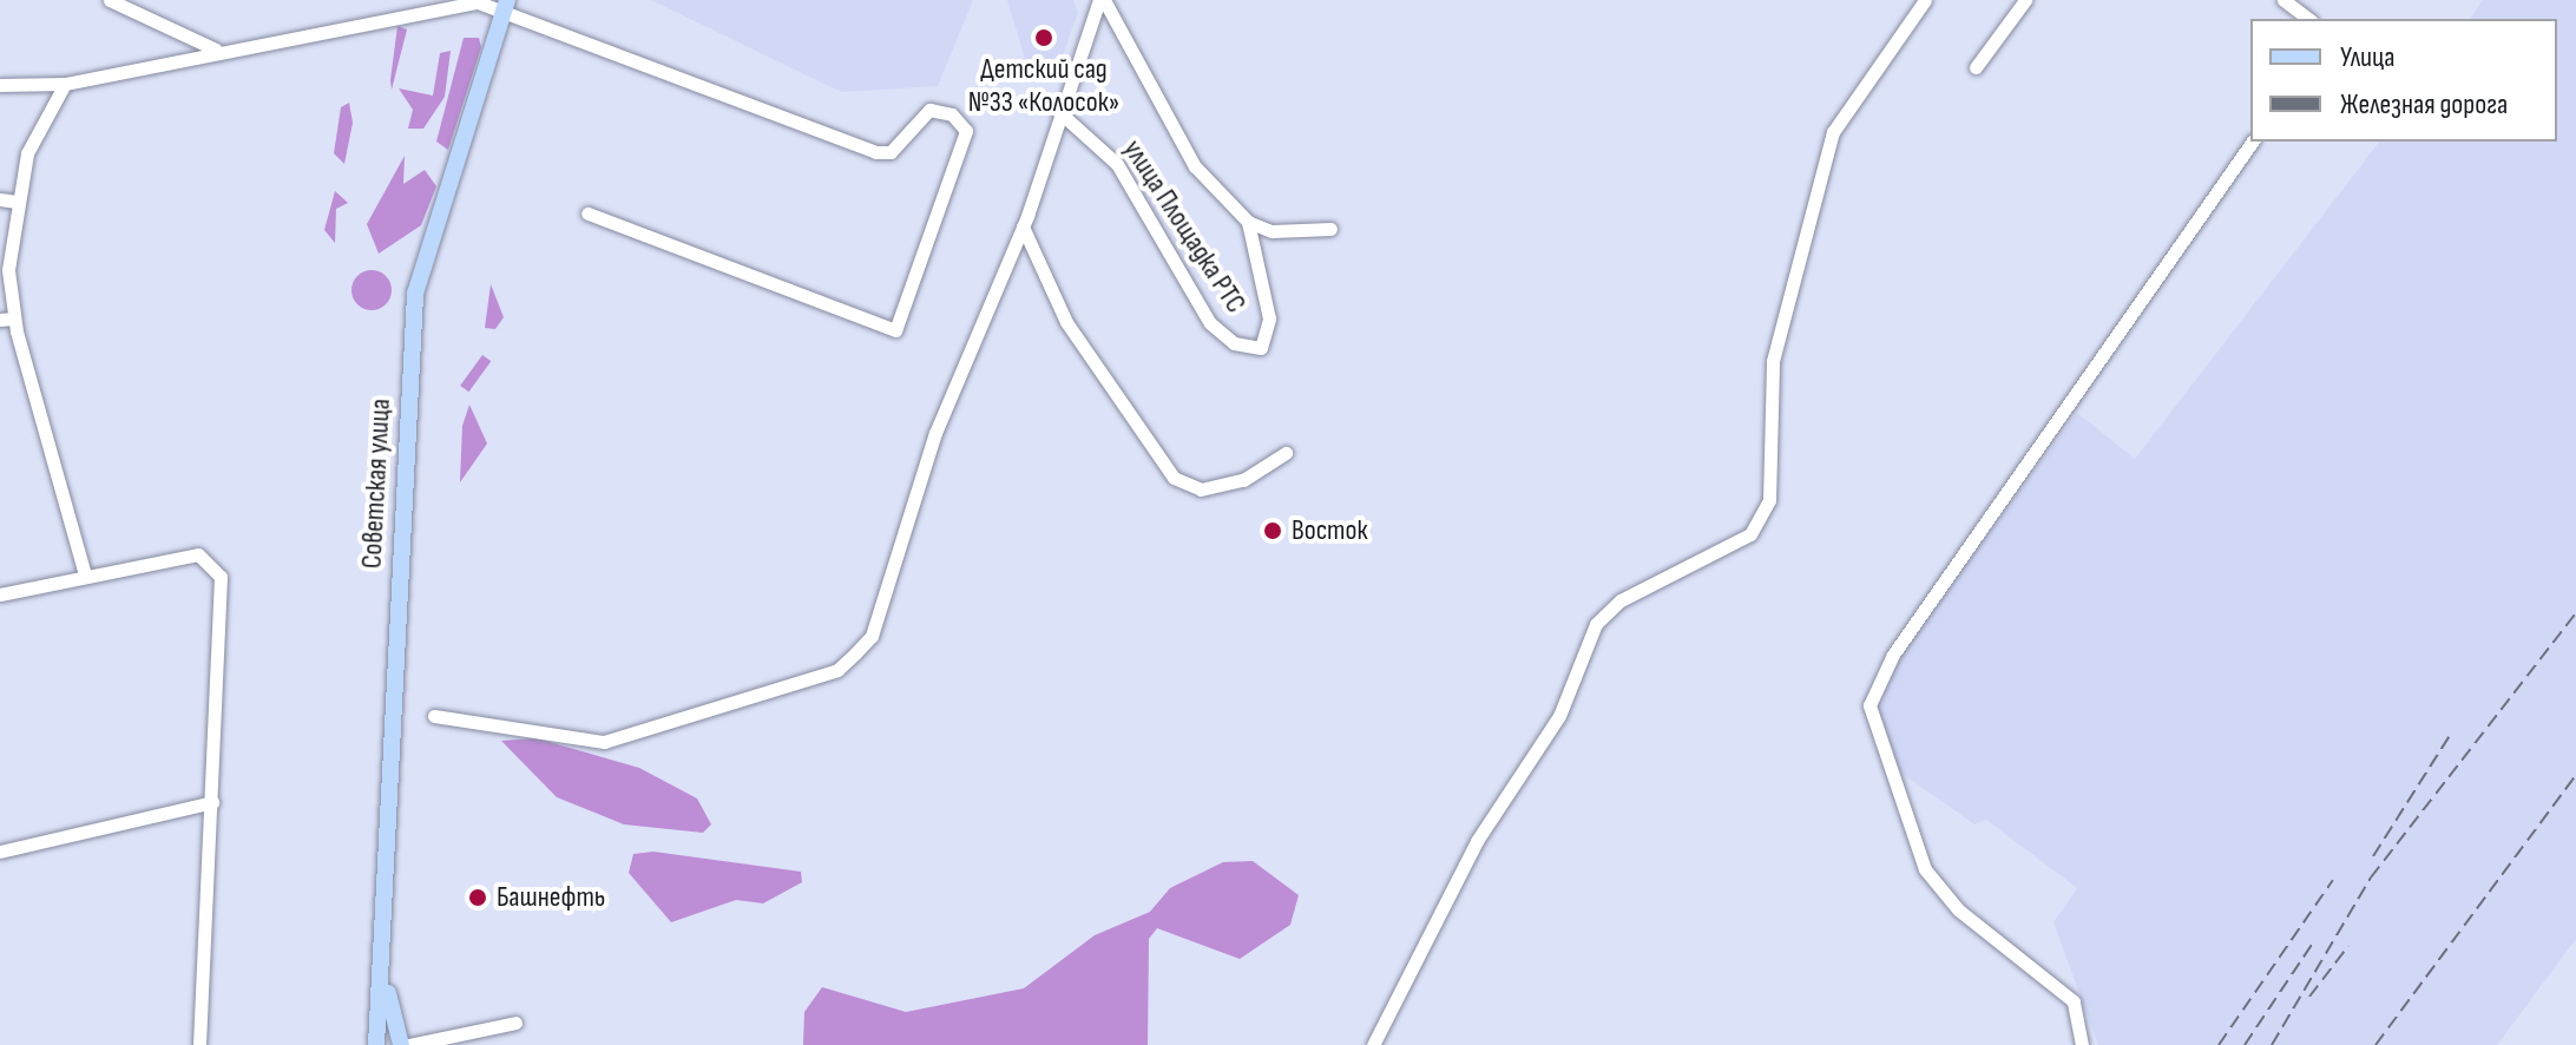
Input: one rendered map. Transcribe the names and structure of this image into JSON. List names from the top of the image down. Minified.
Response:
{"streets":{"main road":["Советская улица"],"street":["улица Площадка РТС"]},"places":["Детский сад №33 «Колосок»","Восток","Башнефть"],"legend":["Улица","Железная дорога"]}
